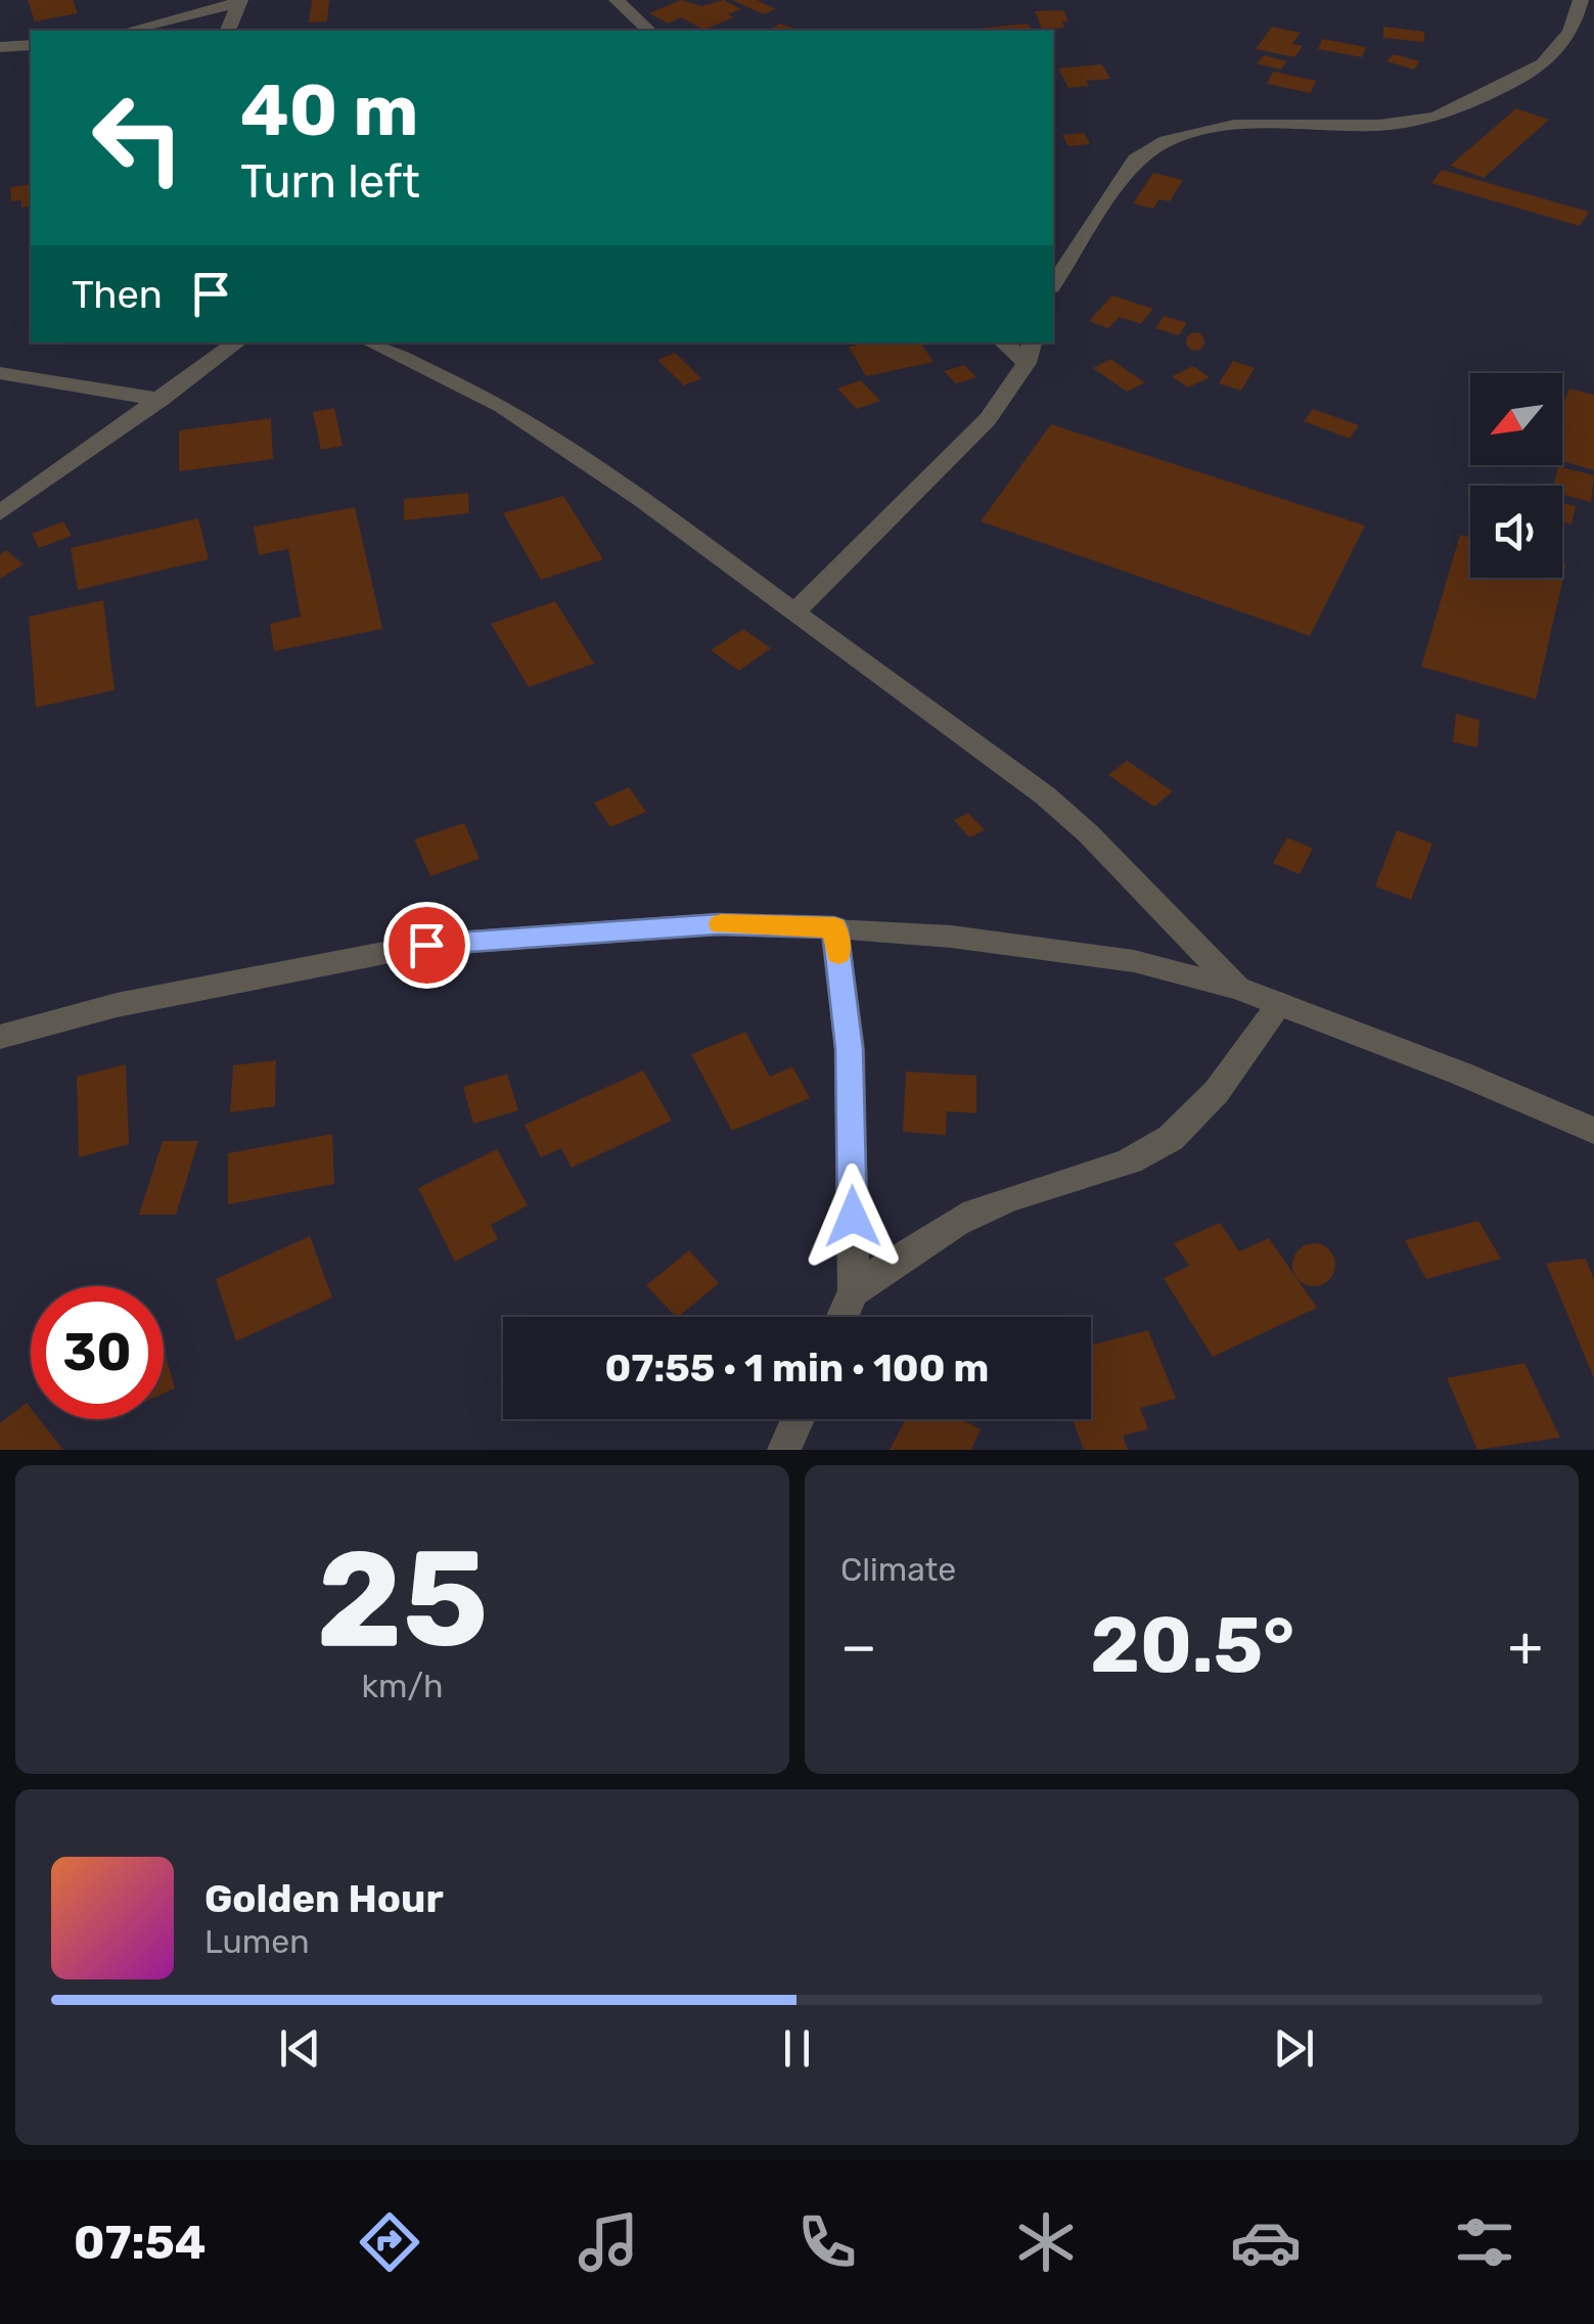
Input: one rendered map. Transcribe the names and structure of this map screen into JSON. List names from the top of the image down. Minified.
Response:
{"north":"bottom left","page":{"turn":["40 m","Turn left"],"then":"Then","limit":"30","trip":"07:55 · 1 min · 100 m","tile":[["25","km/h"],"Climate"],"heat":["−","20.5°","+"],"song":["Golden Hour","Lumen"],"tabs":"07:54"}}
